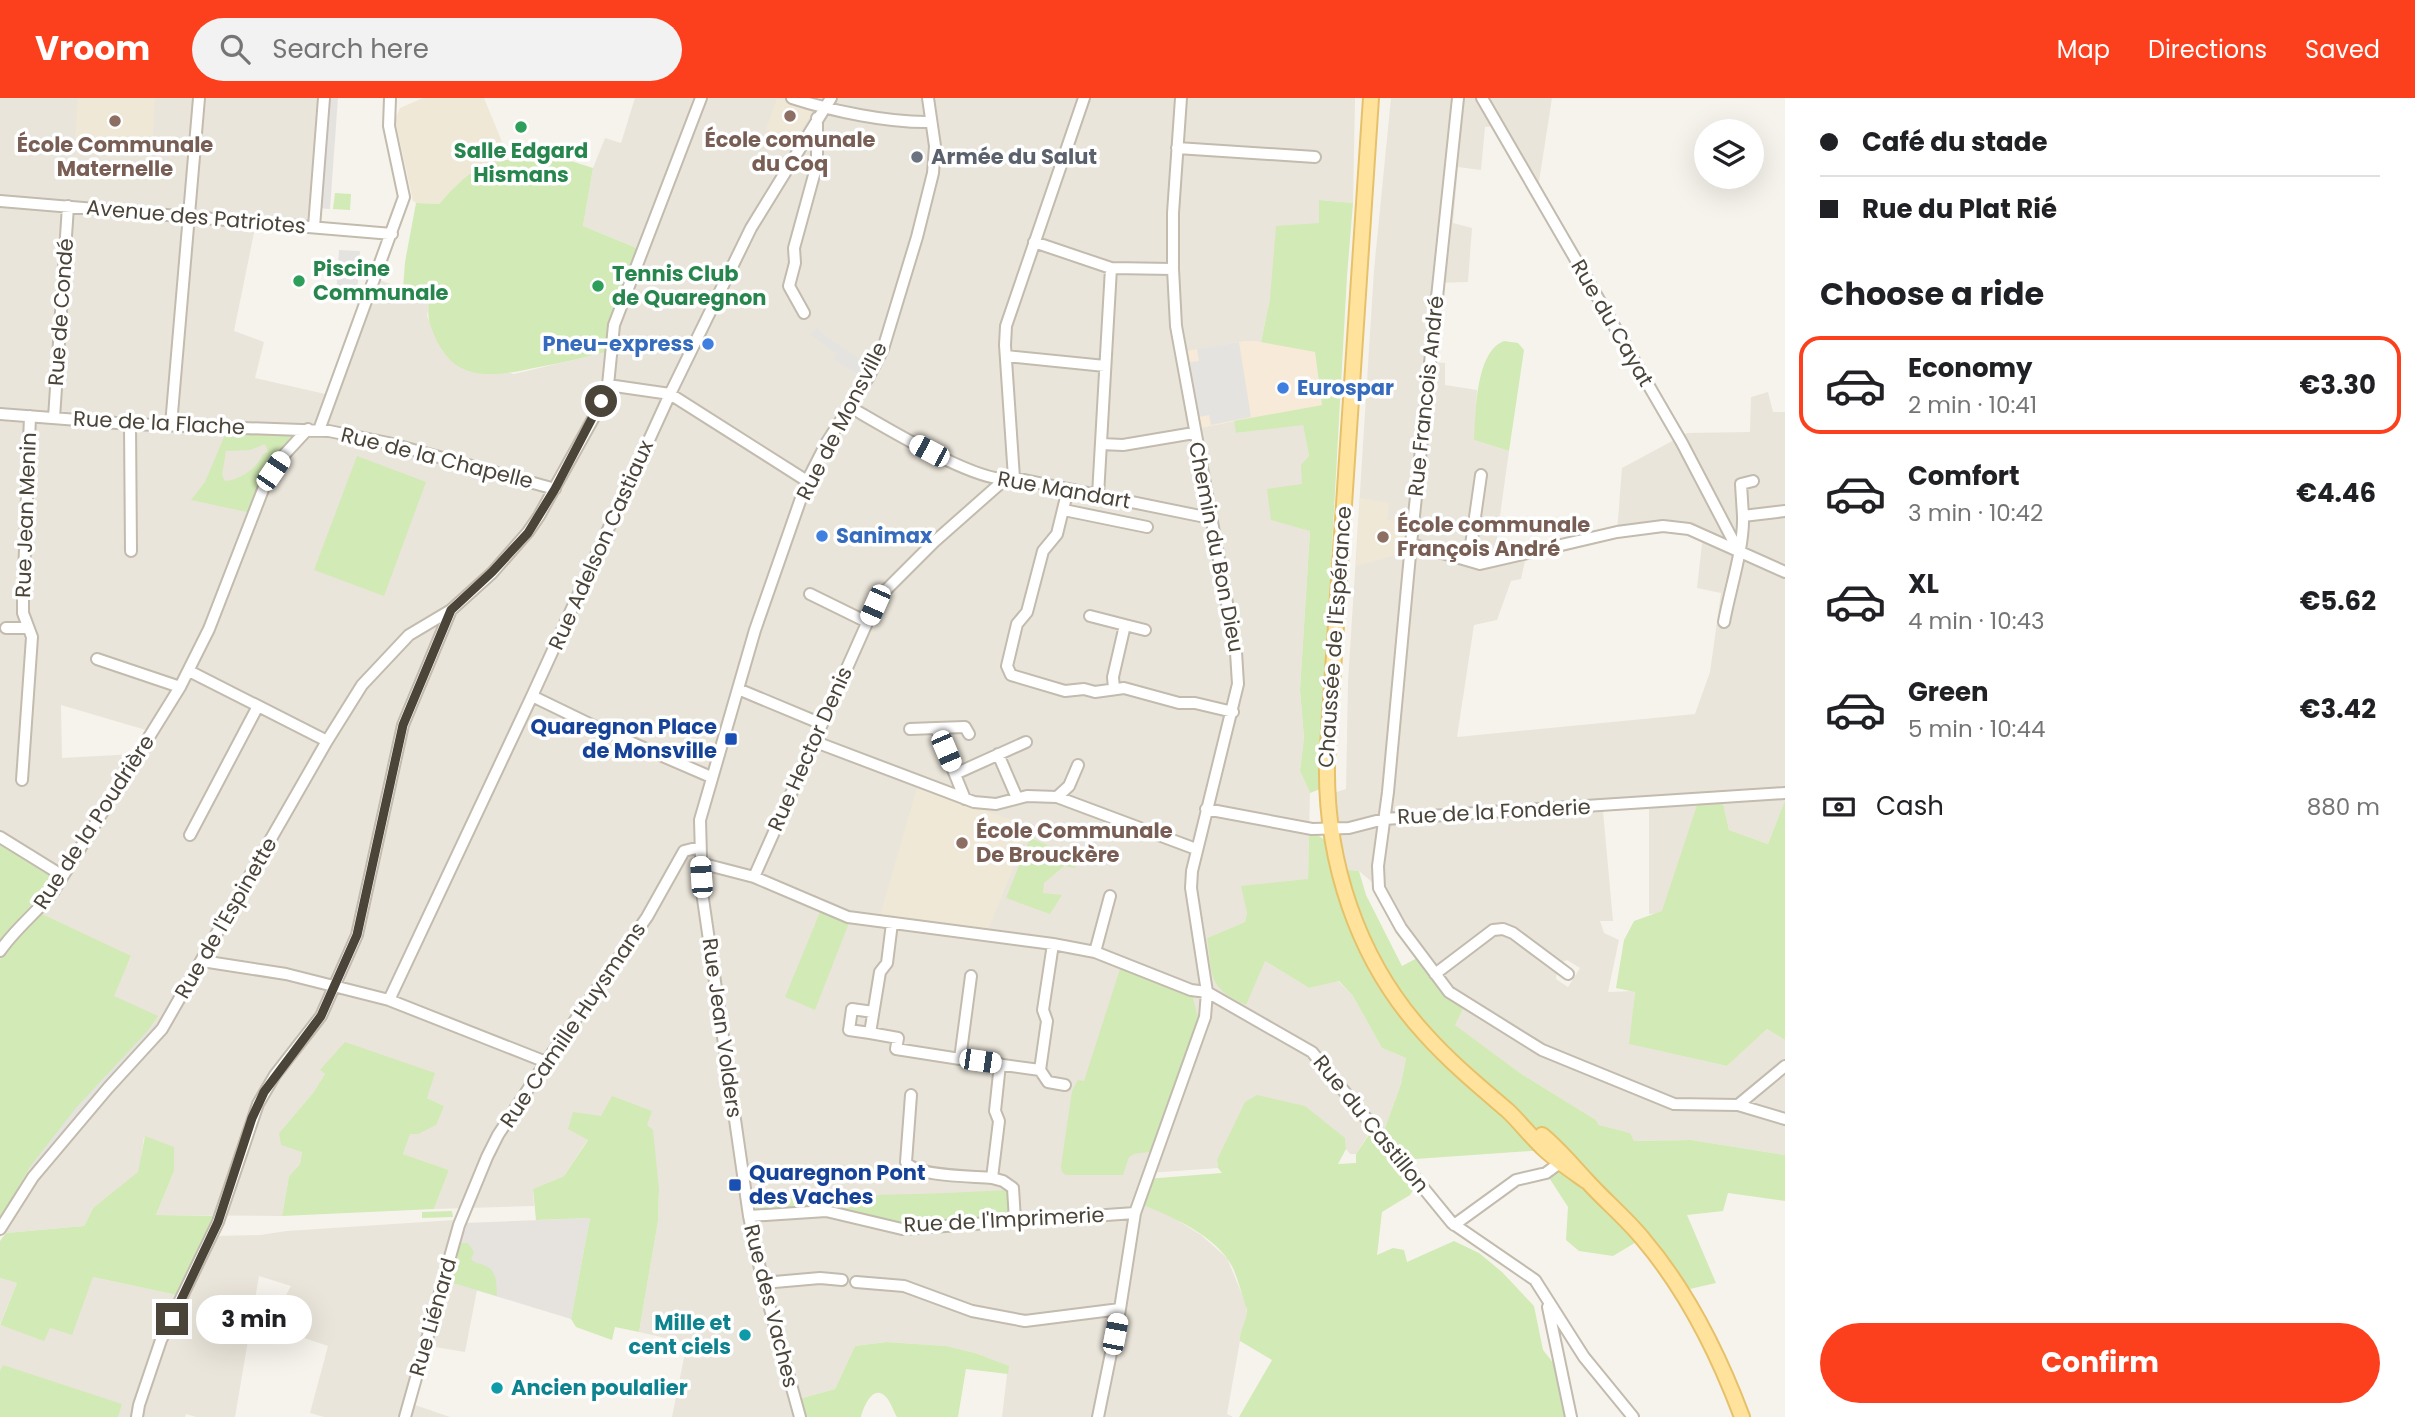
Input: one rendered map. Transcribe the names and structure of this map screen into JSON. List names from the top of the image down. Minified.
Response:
{"streets":{"main road":["Chaussée de l'Espérance"],"street":["Avenue des Patriotes","Rue de Condé","Rue du Cayat","Rue Francois André","Rue de Monsville","Rue de la Flache","Rue de la Chapelle","Rue Mandart","Rue Jean Menin","Rue Adelson Castiaux","Chemin du Bon Dieu","Rue Hector Denis","Rue de la Fonderie","Rue de la Poudrière","Rue de l'Espinette","Rue Camille Huysmans","Rue Jean Volders","Rue du Castillon","Rue de l'Imprimerie","Rue des Vaches","Rue Liénard"]},"crossings":[["Avenue des Patriotes","Rue de Condé"],["Rue de Condé","Rue de la Flache"],["Rue Francois André","Rue de la Fonderie"],["Rue de Monsville","Rue Mandart"],["Rue de Monsville","Rue Camille Huysmans"],["Rue de Monsville","Rue Jean Volders"],["Rue de Monsville","Rue du Castillon"],["Rue de la Flache","Rue de la Chapelle"],["Rue de la Flache","Rue Jean Menin"],["Rue de la Flache","Rue de la Poudrière"],["Rue de la Chapelle","Rue de la Poudrière"],["Rue Mandart","Chemin du Bon Dieu"],["Rue Mandart","Rue Hector Denis"],["Chemin du Bon Dieu","Rue de la Fonderie"],["Chemin du Bon Dieu","Rue du Castillon"],["Chemin du Bon Dieu","Rue de l'Imprimerie"],["Chaussée de l'Espérance","Rue de la Fonderie"],["Rue Hector Denis","Rue du Castillon"],["Rue Camille Huysmans","Rue Liénard"],["Rue Jean Volders","Rue du Castillon"],["Rue Jean Volders","Rue des Vaches"],["Rue de l'Imprimerie","Rue des Vaches"]],"places":{"other":["École comunale du Coq","École Communale Maternelle","Salle Edgard Hismans","Armée du Salut","Piscine Communale","Tennis Club de Quaregnon","Pneu-express","Eurospar","Sanimax","École communale François André","École Communale De Brouckère","Mille et cent ciels","Ancien poulalier"],"transit":["Quaregnon Place de Monsville","Quaregnon Pont des Vaches"]},"page":{"header":"Vroom","search":"Search here","nav":["Map","Directions","Saved"],"banner":["Café du stade","Rue du Plat Rié"],"heading":"Choose a ride","list":[{"name":"Economy","note":"2 min · 10:41","value":"€3.30"},{"name":"Comfort","note":"3 min · 10:42","value":"€4.46"},{"name":"XL","note":"4 min · 10:43","value":"€5.62"},{"name":"Green","note":"5 min · 10:44","value":"€3.42"}],"pay":["Cash","880 m"],"bubble":"3 min","buttons":"Confirm"}}
